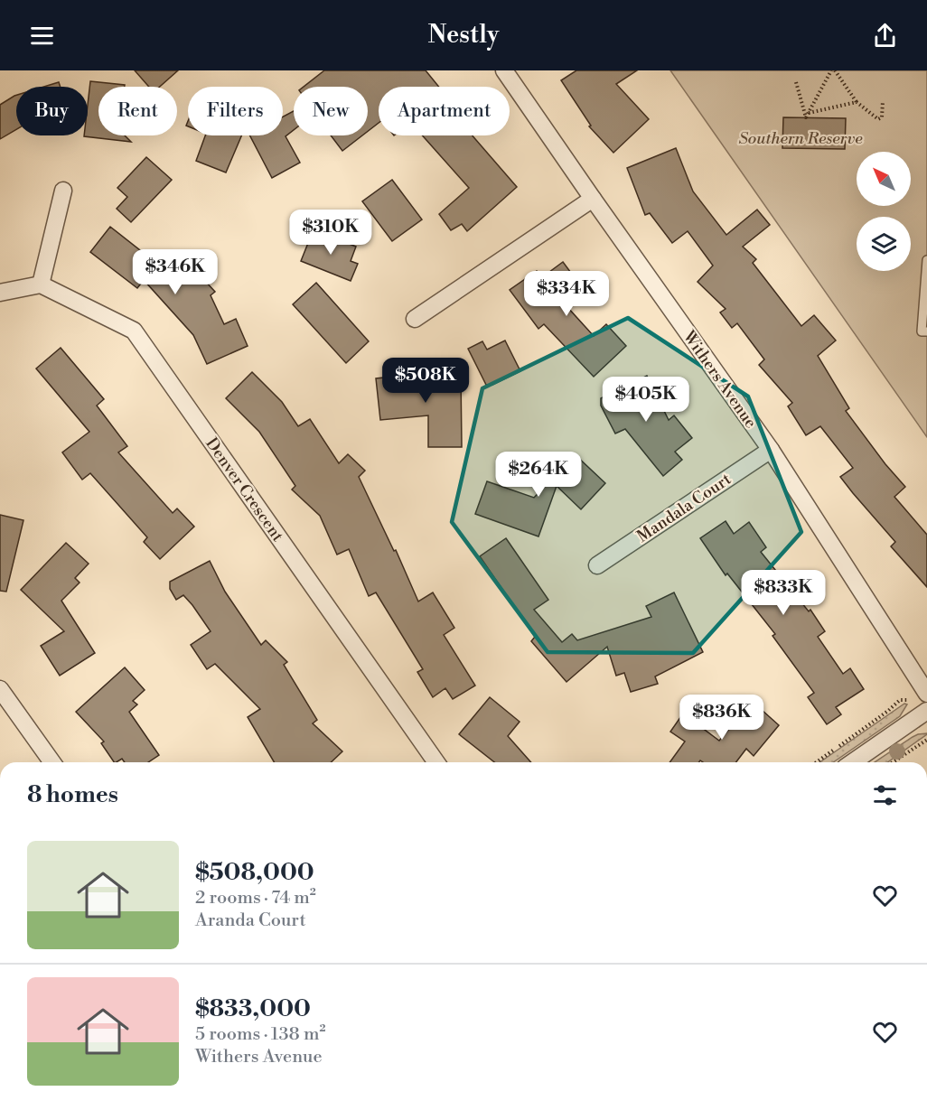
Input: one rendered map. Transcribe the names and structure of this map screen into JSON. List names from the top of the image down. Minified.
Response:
{"streets":{"street":["Withers Avenue","Denver Crescent","Mandala Court"]},"crossings":[["Withers Avenue","Mandala Court"]],"parks":["Southern Reserve"],"north":"top left","page":{"header":"Nestly","chip":["Buy","Rent","Filters","New","Apartment"],"price":["$310K","$346K","$334K","$508K","$405K","$264K","$833K","$836K"],"heading":"8 homes","list":[{"name":"$508,000","note":"2 rooms · 74 m² · Aranda Court"},{"name":"$833,000","note":"5 rooms · 138 m² · Withers Avenue"}]}}
